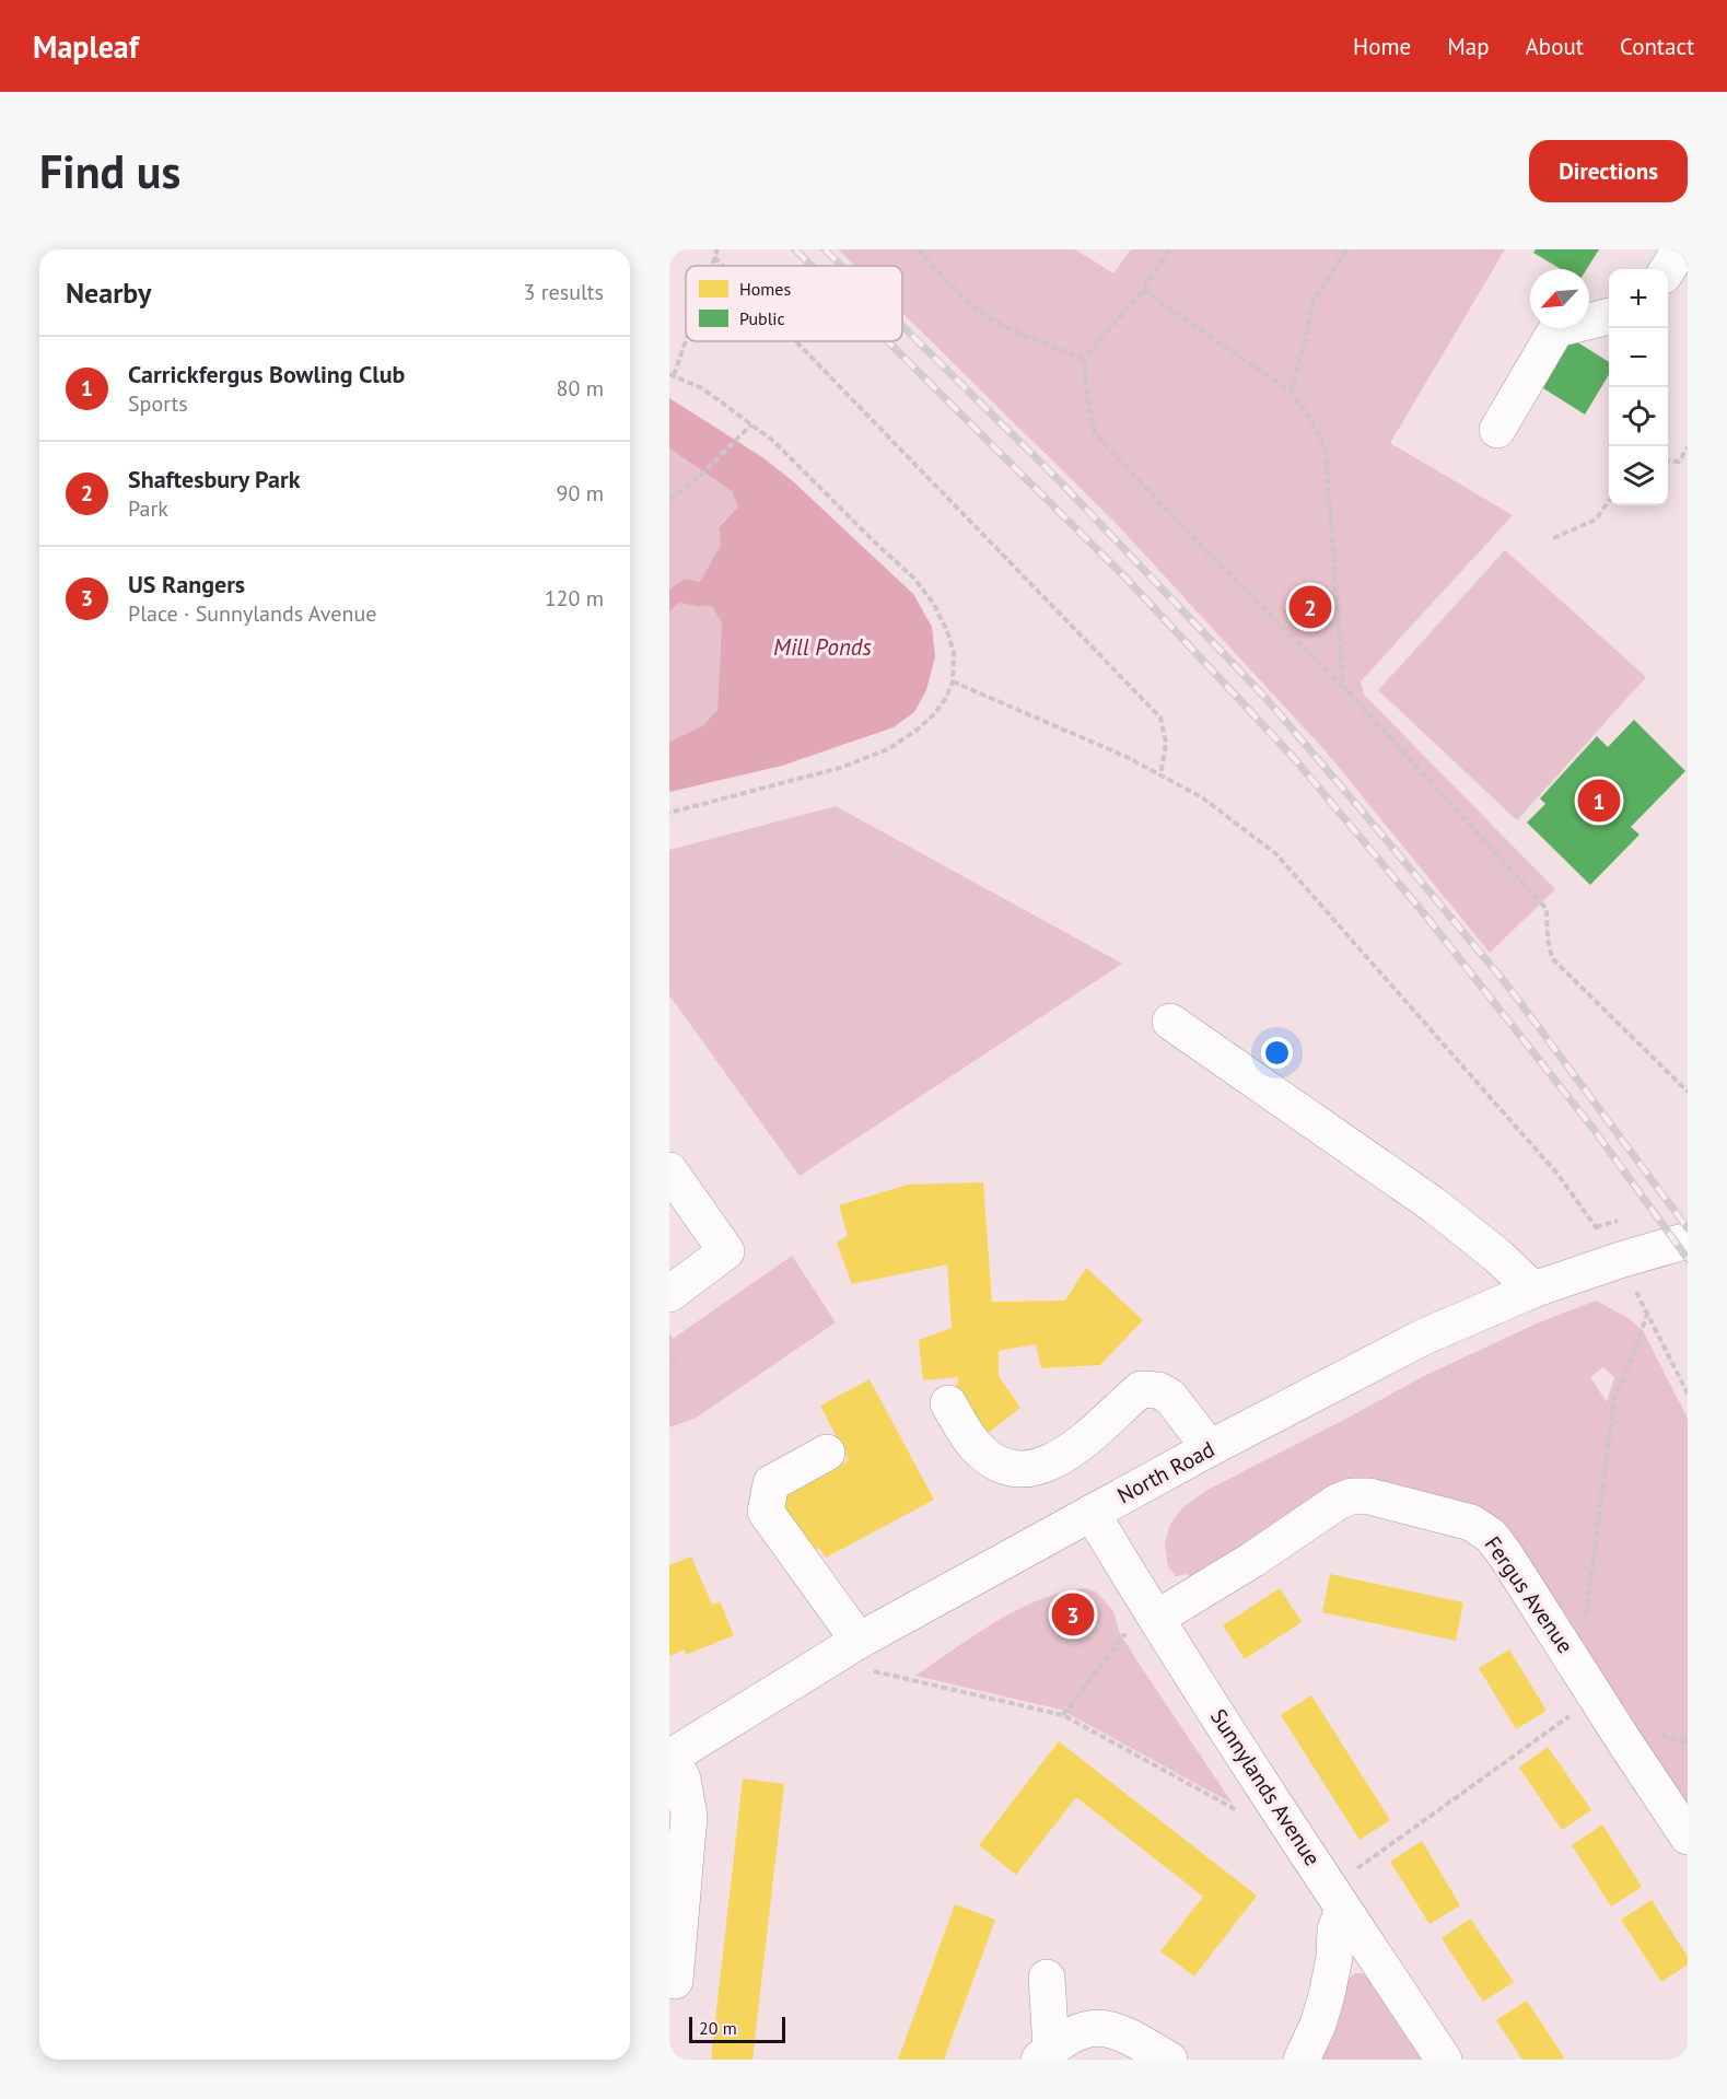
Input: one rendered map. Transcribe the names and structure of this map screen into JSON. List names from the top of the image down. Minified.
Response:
{"streets":{"street":["North Road","Fergus Avenue","Sunnylands Avenue"]},"crossings":[["North Road","Sunnylands Avenue"],["Fergus Avenue","Sunnylands Avenue"]],"water":["Mill Ponds"],"legend":["Homes","Public"],"scale_bar":"20 m","north":"bottom left","page":{"header":"Mapleaf","nav":["Home","Map","About","Contact"],"buttons":"Directions","title":"Find us","heading":["Nearby","3 results"],"map_buttons":["+","−"],"list":[{"mark":"1","name":"Carrickfergus Bowling Club","note":"Sports","value":"80 m"},{"mark":"2","name":"Shaftesbury Park","note":"Park","value":"90 m"},{"mark":"3","name":"US Rangers","note":"Place · Sunnylands Avenue","value":"120 m"}],"pins":["2","1","3"],"scale":"20 m"}}
